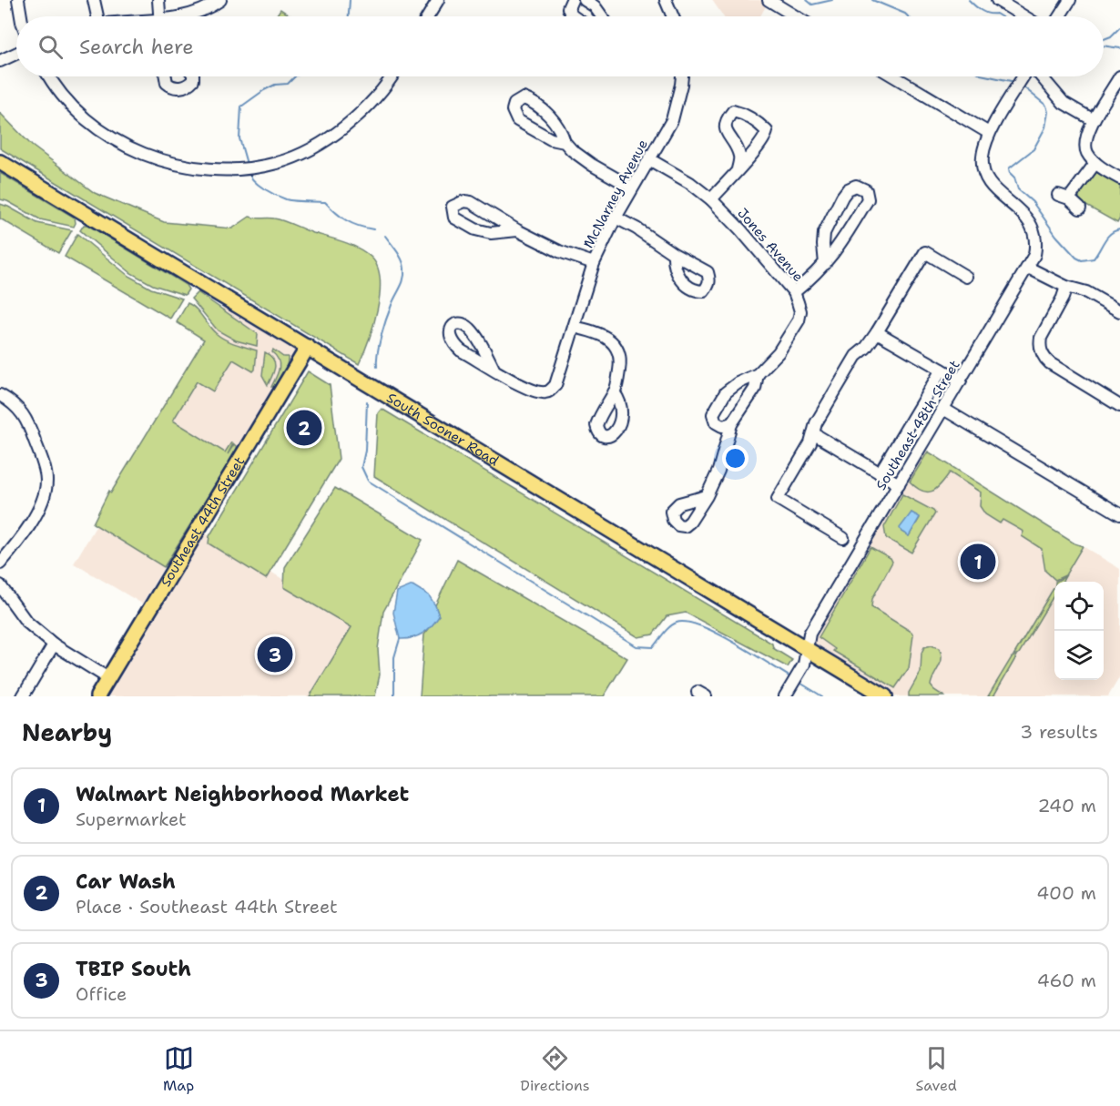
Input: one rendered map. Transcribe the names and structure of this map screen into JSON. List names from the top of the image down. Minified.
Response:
{"streets":{"main road":["South Sooner Road","Southeast 44th Street"],"street":["McNarney Avenue","Jones Avenue","Southeast 48th Street"]},"crossings":[["McNarney Avenue","Jones Avenue"],["Southeast 48th Street","South Sooner Road"],["South Sooner Road","Southeast 44th Street"]],"page":{"search":"Search here","pins":["2","1","3"],"heading":["Nearby","3 results"],"list":[{"mark":"1","name":"Walmart Neighborhood Market","note":"Supermarket","value":"240 m"},{"mark":"2","name":"Car Wash","note":"Place · Southeast 44th Street","value":"400 m"},{"mark":"3","name":"TBIP South","note":"Office","value":"460 m"}],"nav":["Map","Directions","Saved"]}}
